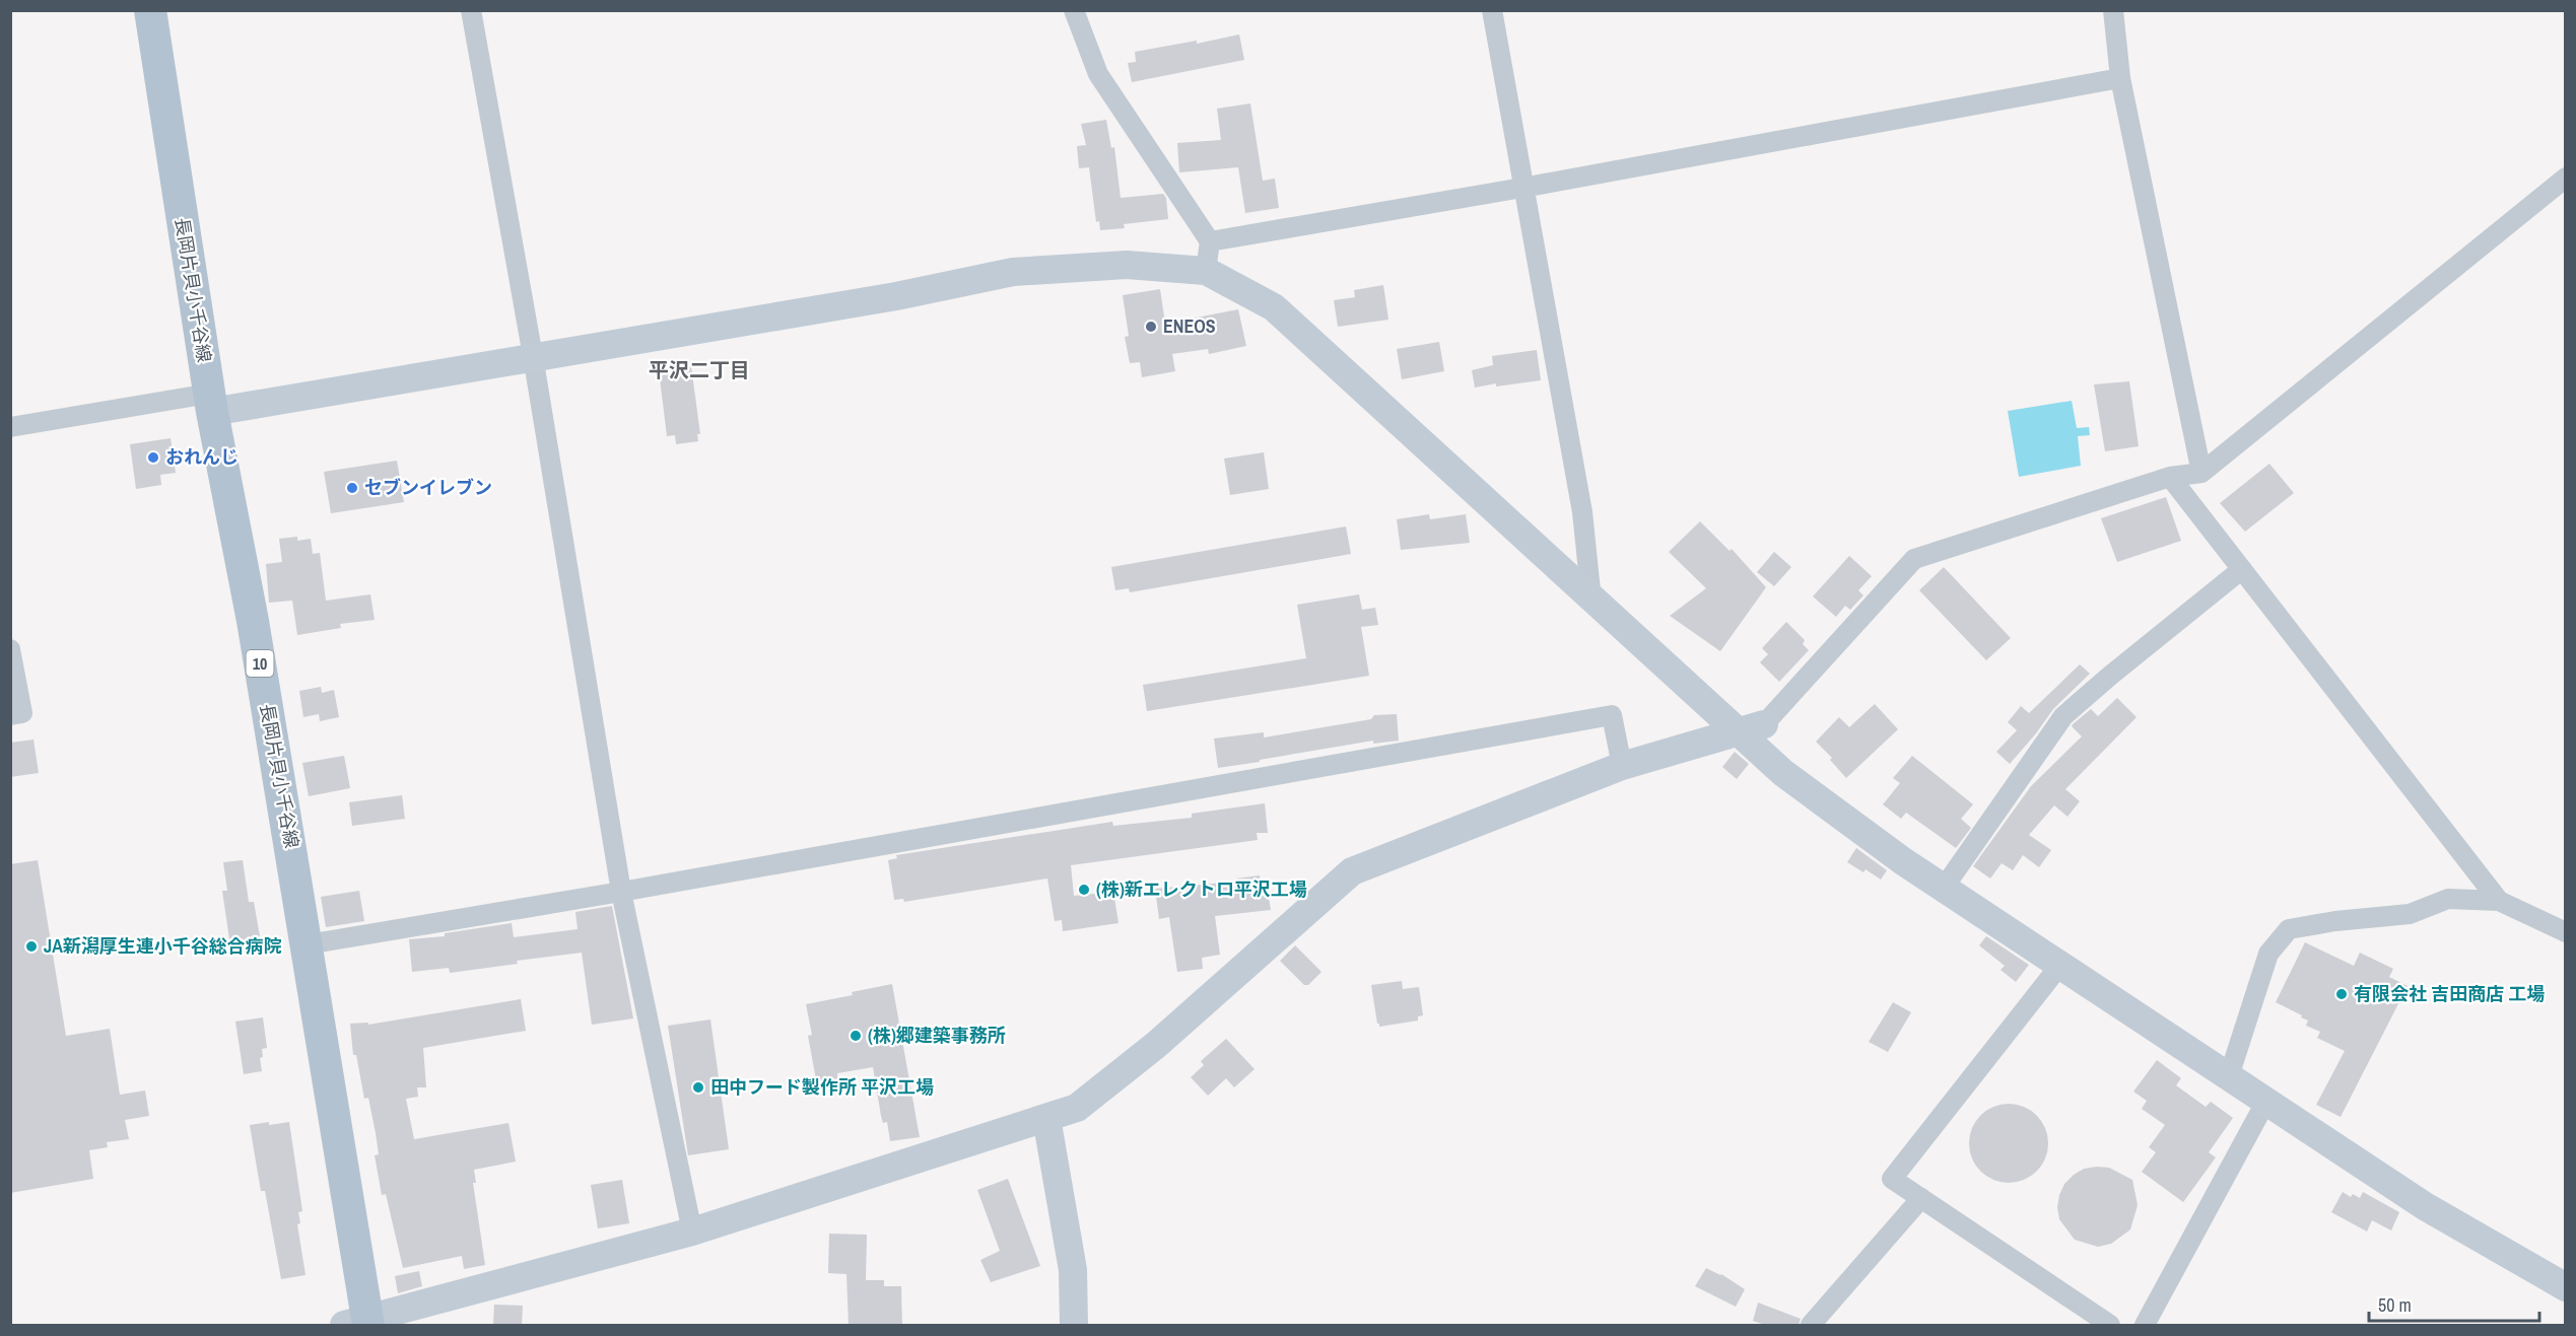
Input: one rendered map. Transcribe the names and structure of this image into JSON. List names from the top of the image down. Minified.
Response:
{"streets":{"main road":["長岡片貝小千谷線","10"]},"districts":["平沢二丁目"],"places":["ENEOS","おれんじ","セブンイレブン","(株)新エレクトロ平沢工場","JA新潟厚生連小千谷総合病院","有限会社 吉田商店 工場","(株)郷建築事務所","田中フード製作所 平沢工場"],"scale_bar":"50 m"}
